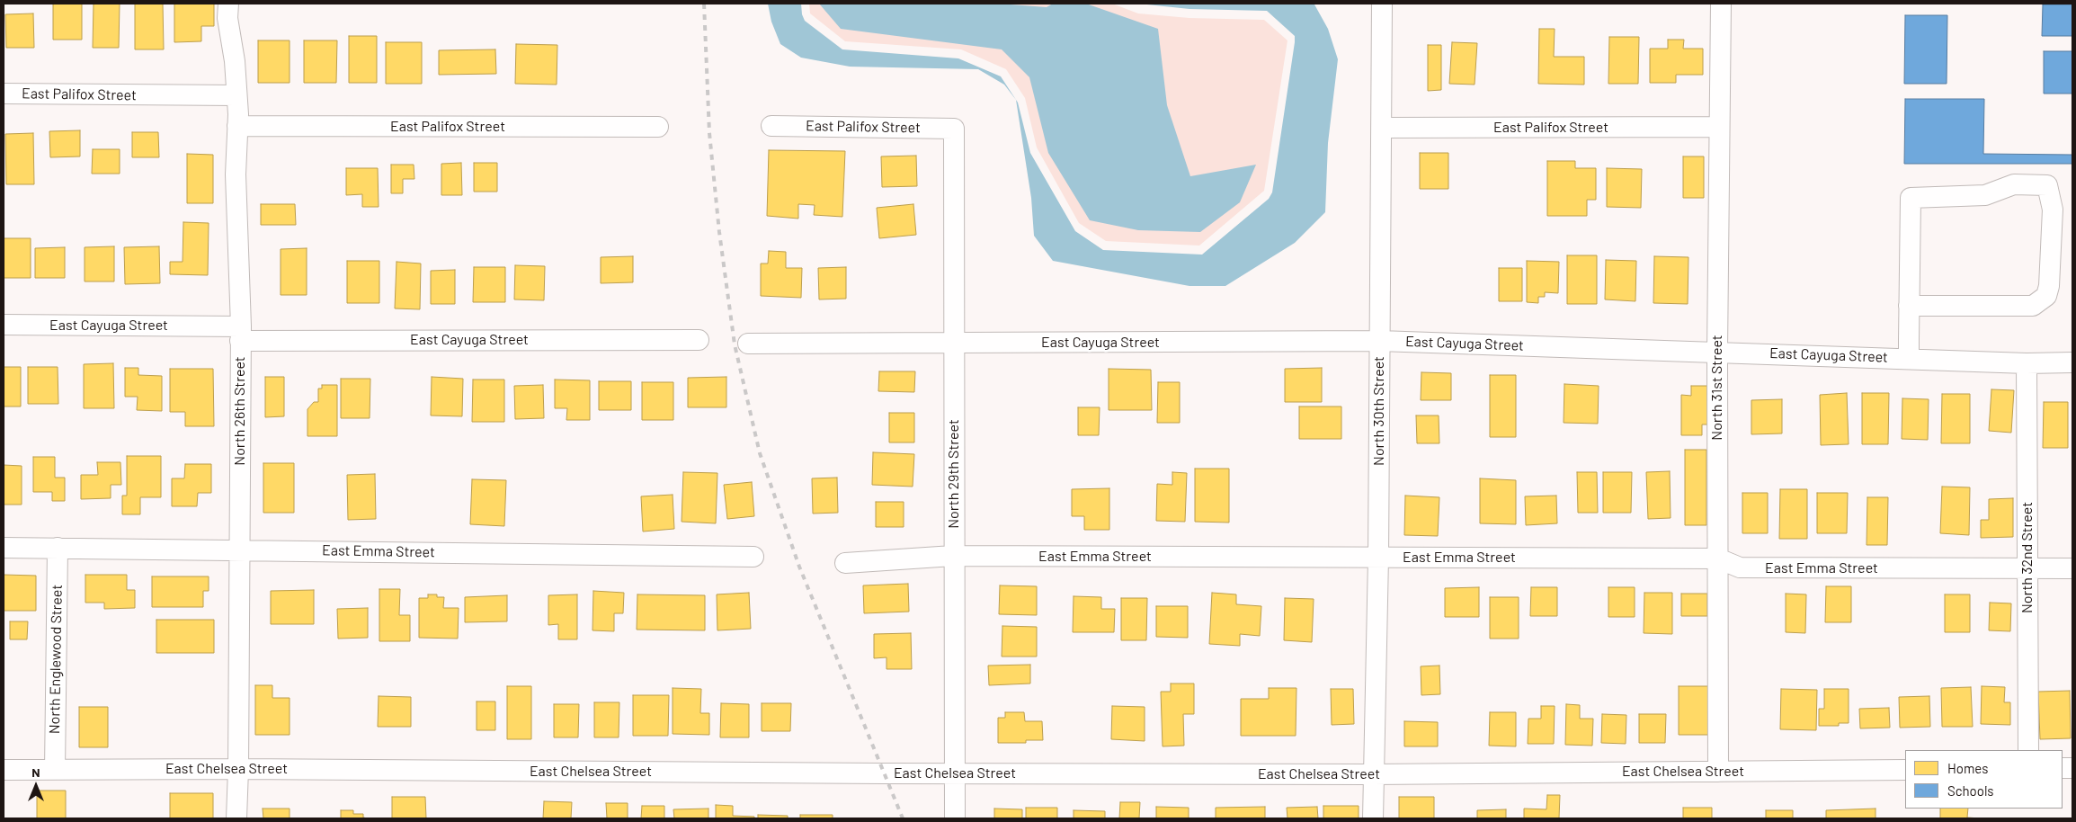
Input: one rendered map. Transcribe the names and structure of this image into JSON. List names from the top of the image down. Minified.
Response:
{"streets":{"street":["East Palifox Street","East Cayuga Street","North 31st Street","North 26th Street","North 30th Street","North 29th Street","East Emma Street","North 32nd Street","North Englewood Street","East Chelsea Street"]},"crossings":[["East Palifox Street","North 31st Street"],["East Palifox Street","North 26th Street"],["East Palifox Street","North 30th Street"],["East Palifox Street","North 29th Street"],["East Cayuga Street","North 31st Street"],["East Cayuga Street","North 26th Street"],["East Cayuga Street","North 30th Street"],["East Cayuga Street","North 29th Street"],["East Cayuga Street","North 32nd Street"],["North 31st Street","East Emma Street"],["North 31st Street","East Chelsea Street"],["North 26th Street","East Emma Street"],["North 26th Street","East Chelsea Street"],["North 30th Street","East Emma Street"],["North 30th Street","East Chelsea Street"],["North 29th Street","East Emma Street"],["North 29th Street","East Chelsea Street"],["East Emma Street","North 32nd Street"],["East Emma Street","North Englewood Street"],["North Englewood Street","East Chelsea Street"]],"legend":["Homes","Schools"],"north":"top"}
